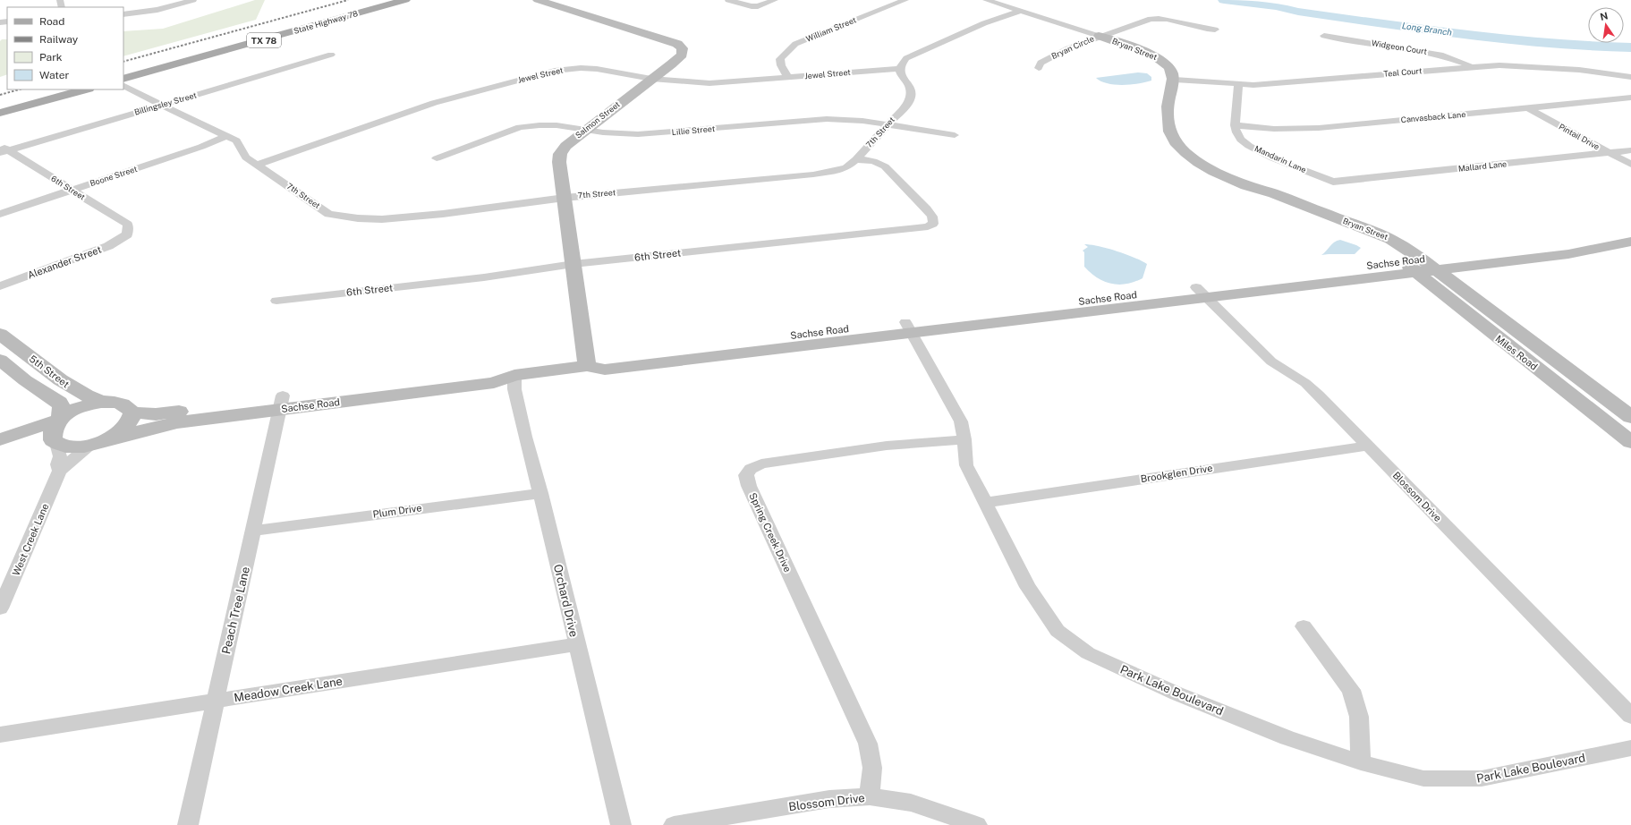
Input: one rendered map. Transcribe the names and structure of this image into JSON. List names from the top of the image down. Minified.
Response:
{"streets":{"main road":["State Highway 78","TX 78","Bryan Street","Salmon Street","Sachse Road","Miles Road","5th Street"],"street":["William Street","Bryan Circle","Widgeon Court","Teal Court","Jewel Street","Billingsley Street","Canvasback Lane","Lillie Street","7th Street","Pintail Drive","Mandarin Lane","Mallard Lane","Boone Street","6th Street","Alexander Street","Brookglen Drive","Blossom Drive","Plum Drive","Spring Creek Drive","West Creek Lane","Orchard Drive","Peach Tree Lane","Meadow Creek Lane","Park Lake Boulevard"]},"crossings":[["William Street","Jewel Street"],["Bryan Circle","Bryan Street"],["Widgeon Court","Teal Court"],["Bryan Street","Teal Court"],["Bryan Street","Sachse Road"],["Bryan Street","Miles Road"],["Jewel Street","Salmon Street"],["Jewel Street","7th Street"],["Billingsley Street","7th Street"],["Billingsley Street","6th Street"],["Canvasback Lane","Pintail Drive"],["Canvasback Lane","Mandarin Lane"],["Salmon Street","Lillie Street"],["Salmon Street","7th Street"],["Salmon Street","6th Street"],["Salmon Street","Sachse Road"],["Lillie Street","7th Street"],["7th Street","Boone Street"],["7th Street","6th Street"],["Pintail Drive","Mallard Lane"],["Mandarin Lane","Mallard Lane"],["Boone Street","6th Street"],["6th Street","Alexander Street"],["Sachse Road","Miles Road"],["Sachse Road","Blossom Drive"],["Sachse Road","West Creek Lane"],["Sachse Road","Orchard Drive"],["Sachse Road","Peach Tree Lane"],["Sachse Road","Park Lake Boulevard"],["Brookglen Drive","Blossom Drive"],["Brookglen Drive","Park Lake Boulevard"],["Blossom Drive","Spring Creek Drive"],["Plum Drive","Orchard Drive"],["Plum Drive","Peach Tree Lane"],["Spring Creek Drive","Park Lake Boulevard"],["Orchard Drive","Meadow Creek Lane"],["Peach Tree Lane","Meadow Creek Lane"]],"water":["Long Branch"],"legend":["Road","Railway","Park","Water"],"north":"top"}
